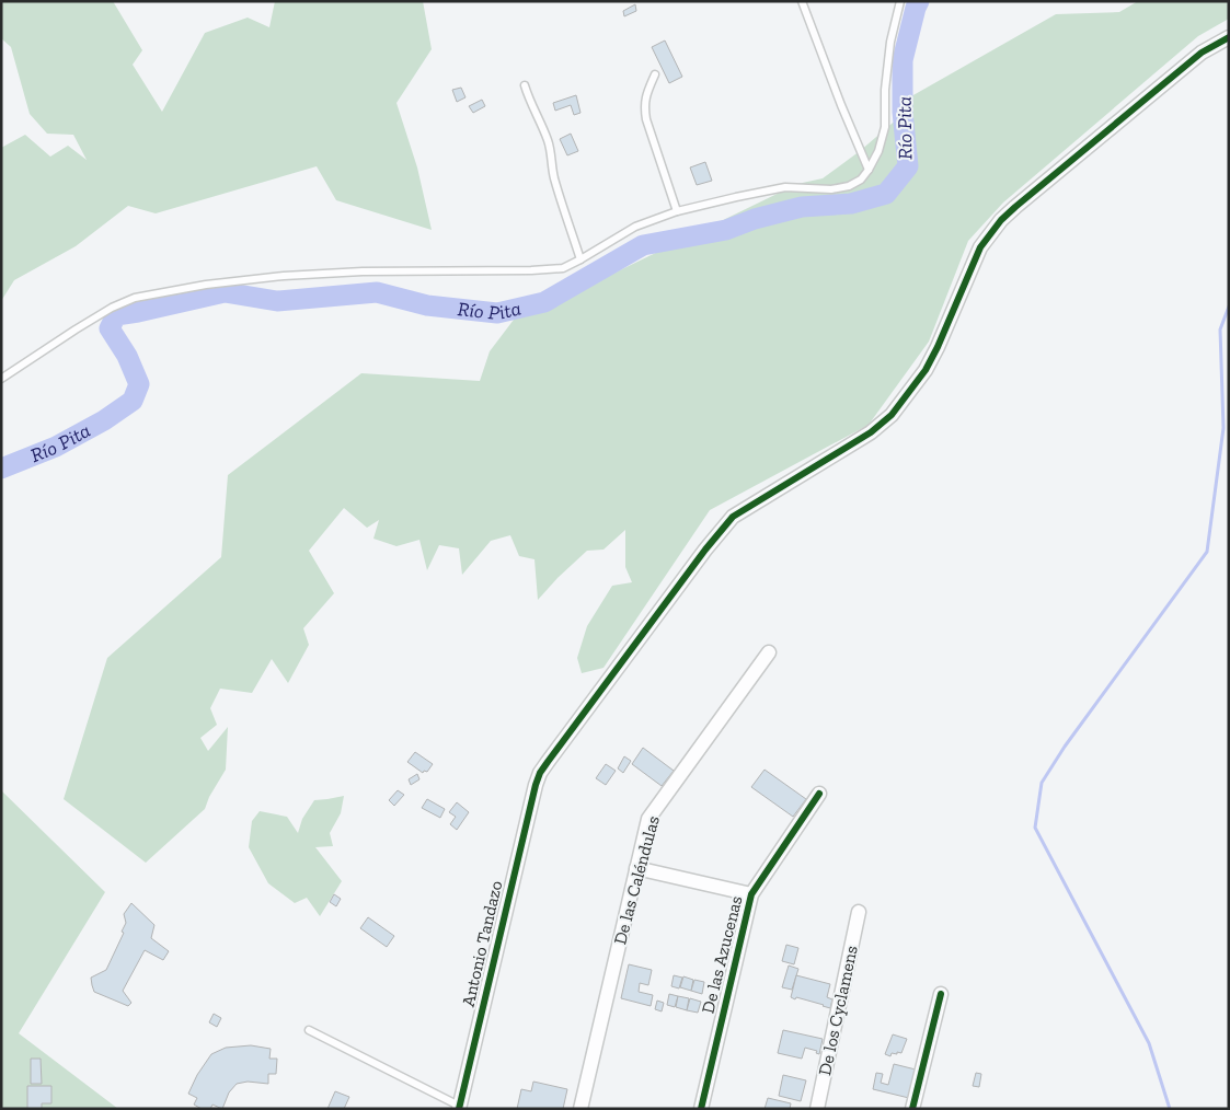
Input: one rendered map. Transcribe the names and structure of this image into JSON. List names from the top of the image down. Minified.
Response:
{"streets":{"street":["De las Caléndulas","Antonio Tandazo","De las Azucenas","De los Cyclamens"]},"water":["Río Pita"]}
